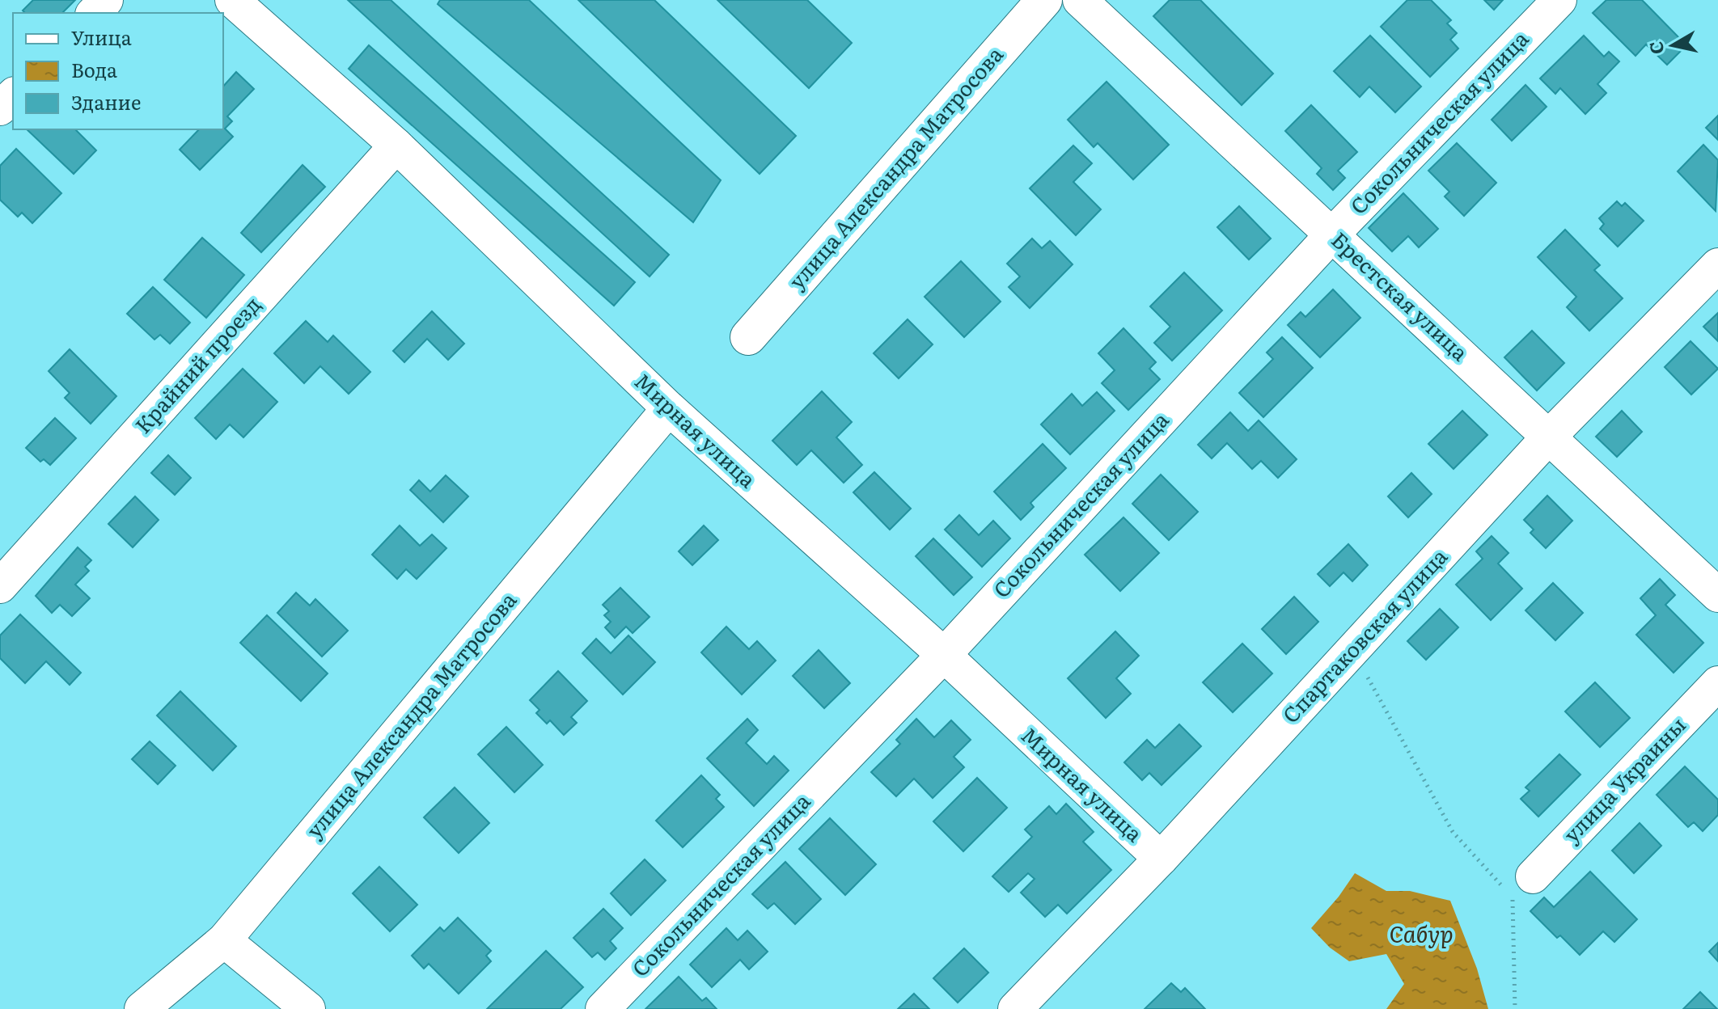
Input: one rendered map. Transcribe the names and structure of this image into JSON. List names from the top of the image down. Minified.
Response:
{"streets":{"street":["Сокольническая улица","улица Александра Матросова","Брестская улица","Крайний проезд","Мирная улица","Спартаковская улица","улица Украины"]},"crossings":[["Сокольническая улица","Брестская улица"],["Сокольническая улица","Мирная улица"],["улица Александра Матросова","Мирная улица"],["Брестская улица","Спартаковская улица"],["Крайний проезд","Мирная улица"],["Мирная улица","Спартаковская улица"]],"water":["Сабур"],"legend":["Улица","Вода","Здание"],"north":"left"}
